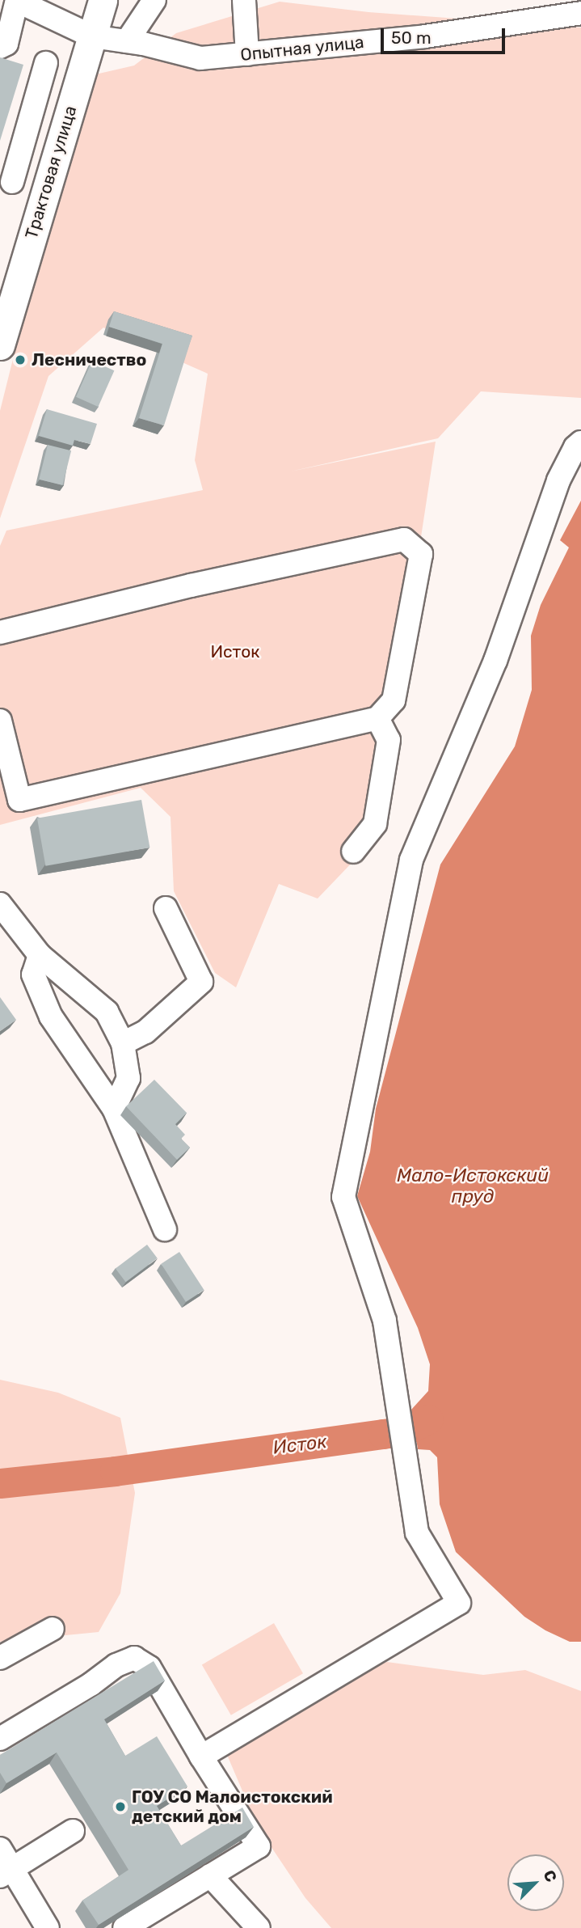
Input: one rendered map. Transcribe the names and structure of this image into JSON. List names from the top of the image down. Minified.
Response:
{"streets":{"main road":["Трактовая улица"],"street":["Опытная улица"]},"crossings":[["Опытная улица","Трактовая улица"]],"water":["Мало-Истокский пруд","Исток"],"parks":["Исток"],"places":["Лесничество","ГОУ СО Малоистокский детский дом"],"scale_bar":"50 m","north":"top right"}
